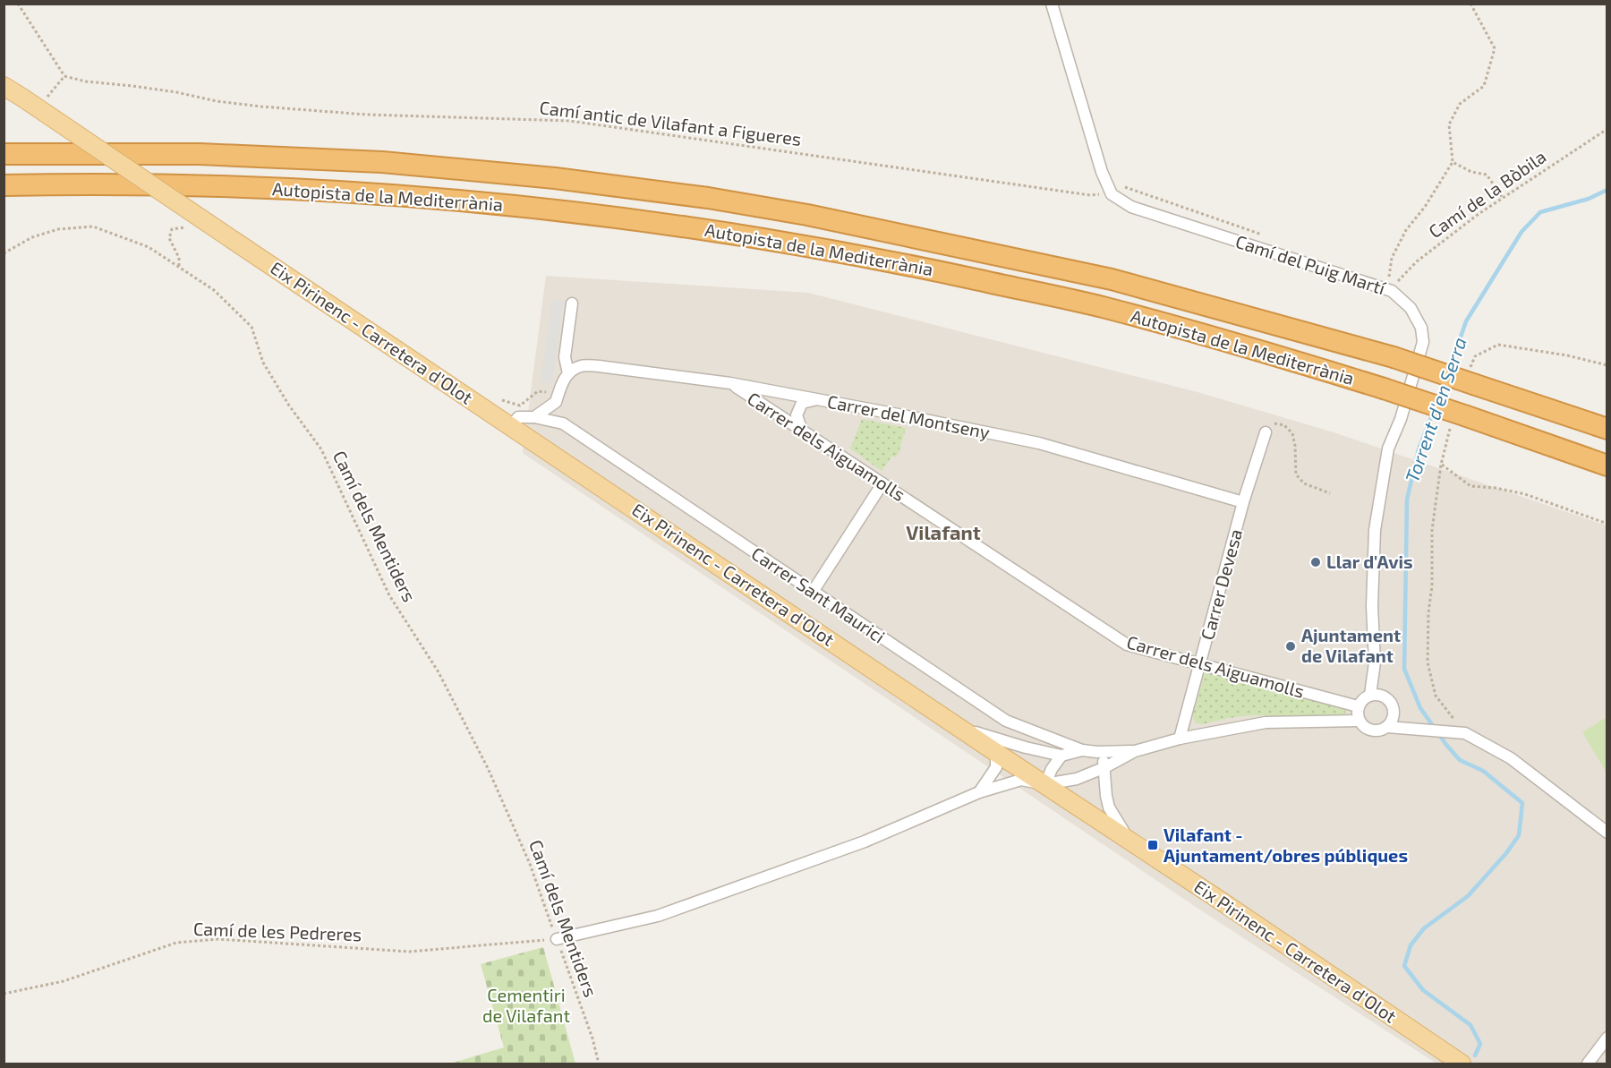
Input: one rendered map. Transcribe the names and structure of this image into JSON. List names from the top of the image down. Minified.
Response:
{"streets":{"highway":["Autopista de la Mediterrània"],"main road":["Eix Pirinenc - Carretera d'Olot"],"street":["Camí del Puig Martí","Carrer del Montseny","Carrer dels Aiguamolls","Carrer Devesa","Carrer Sant Maurici"],"path":["Camí antic de Vilafant a Figueres","Camí de la Bòbila","Camí dels Mentiders","Camí de les Pedreres"]},"crossings":[["Camí antic de Vilafant a Figueres","Camí del Puig Martí"],["Camí de la Bòbila","Camí del Puig Martí"],["Camí del Puig Martí","Carrer dels Aiguamolls"],["Carrer del Montseny","Carrer dels Aiguamolls"],["Carrer del Montseny","Carrer Devesa"],["Carrer dels Aiguamolls","Carrer Devesa"],["Camí dels Mentiders","Camí de les Pedreres"]],"districts":["Vilafant"],"water":["Torrent d'en Serra"],"parks":["Cementiri de Vilafant"],"places":{"other":["Llar d'Avis","Ajuntament de Vilafant"],"transit":["Vilafant - Ajuntament/obres públiques"]}}
